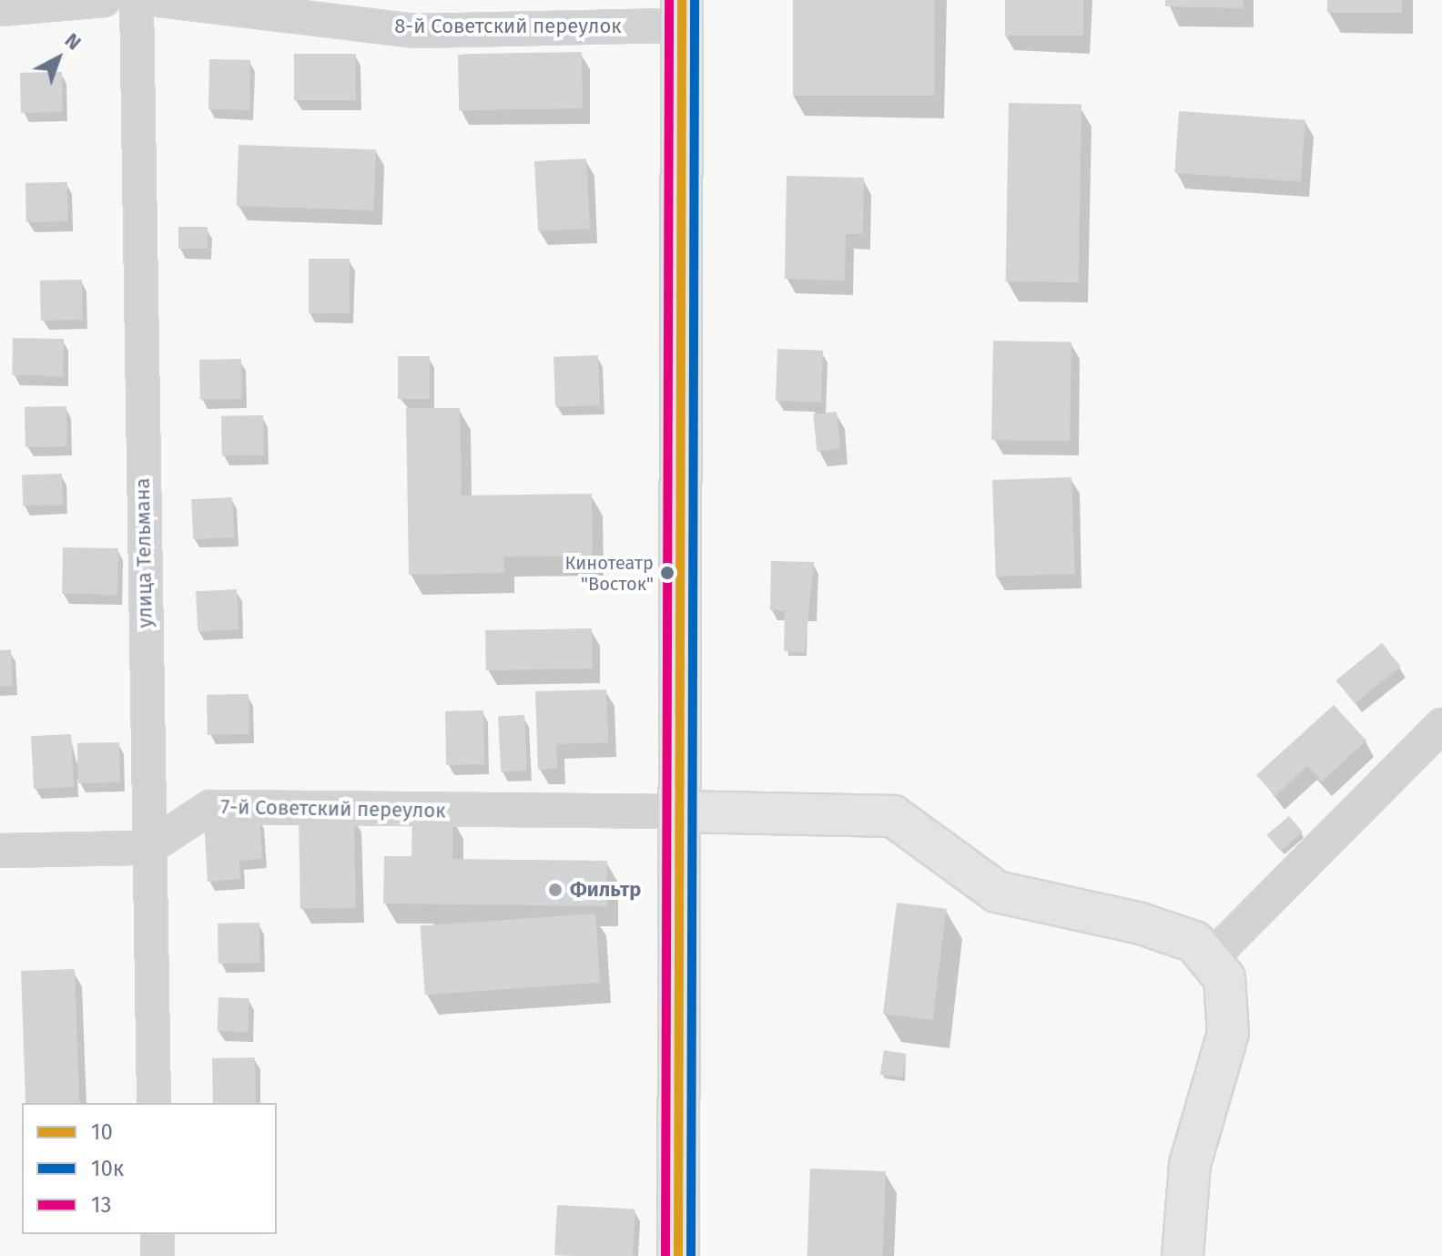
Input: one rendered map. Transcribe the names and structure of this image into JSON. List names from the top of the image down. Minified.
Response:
{"streets":{"street":["8-й Советский переулок","улица Тельмана","7-й Советский переулок"]},"crossings":[["улица Тельмана","7-й Советский переулок"]],"places":["Кинотеатр \"Восток\"","Фильтр"],"lines":["transit line 10","transit line 10к","transit line 13"],"legend":["10","10к","13"],"north":"top right"}
